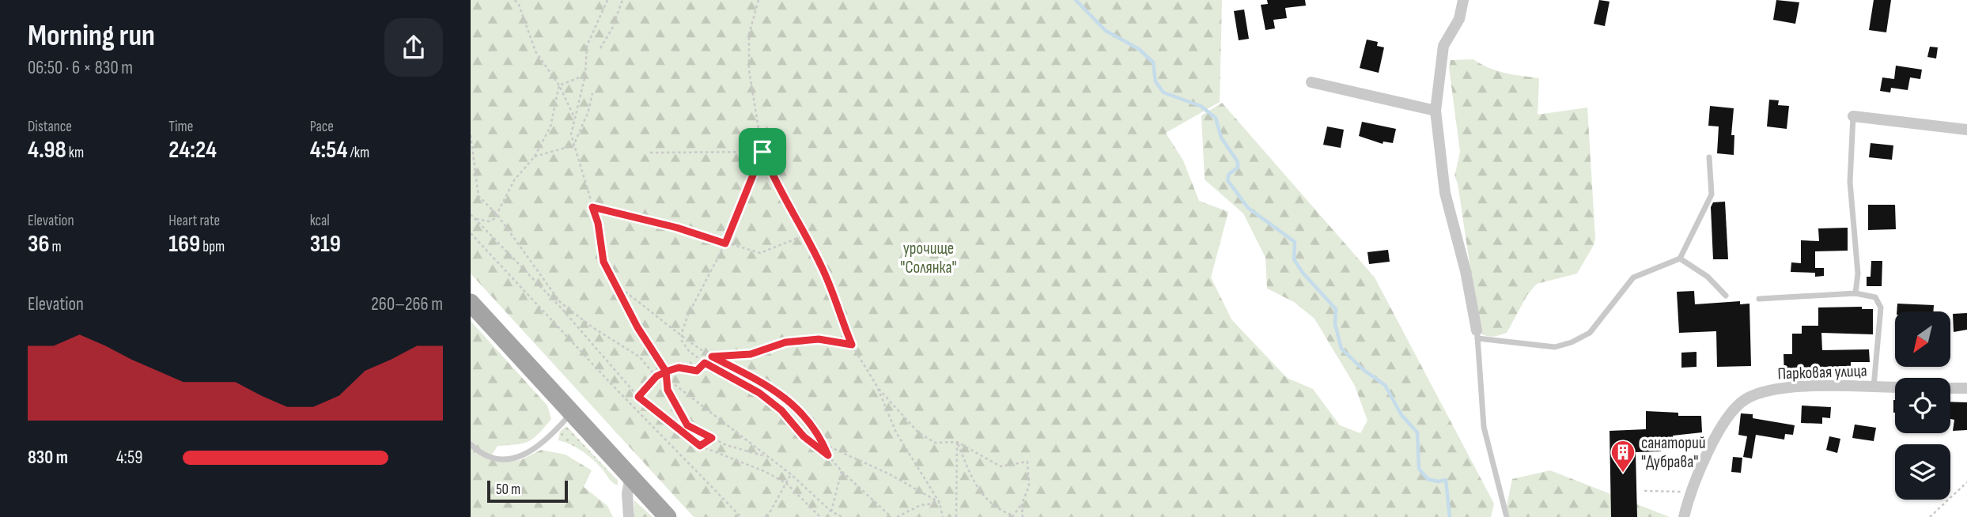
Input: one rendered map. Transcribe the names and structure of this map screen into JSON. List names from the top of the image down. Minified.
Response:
{"streets":{"street":["Парковая улица"]},"parks":["урочище \"Солянка\""],"places":{"building":["санаторий \"Дубрава\""]},"scale_bar":"50 m","north":"bottom left","page":{"heading":["Morning run","06:50 · 6 × 830 m"],"stats":[["Distance","4.98 km"],["Time","24:24"],["Pace","4:54 /km"],["Elevation","36 m"],["Heart rate","169 bpm"],["kcal","319"]],"chart":["Elevation","260–266 m"],"list":[{"name":"830 m","note":"4:59"}],"scale":"50 m"}}
